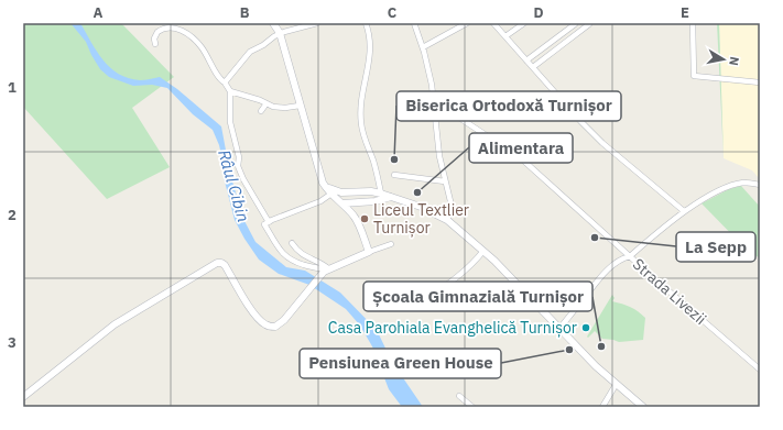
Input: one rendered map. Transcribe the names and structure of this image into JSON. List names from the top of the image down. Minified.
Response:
{"streets":{"street":["Strada Livezii"]},"water":["Râul Cibin"],"places":["Biserica Ortodoxă Turnișor","Alimentara","Liceul Textlier Turnișor","La Sepp","Casa Parohiala Evanghelică Turnișor","Școala Gimnazială Turnișor","Pensiunea Green House"],"north":"right","grid":{"columns":["A","B","C","D","E"],"rows":["1","2","3"]}}
